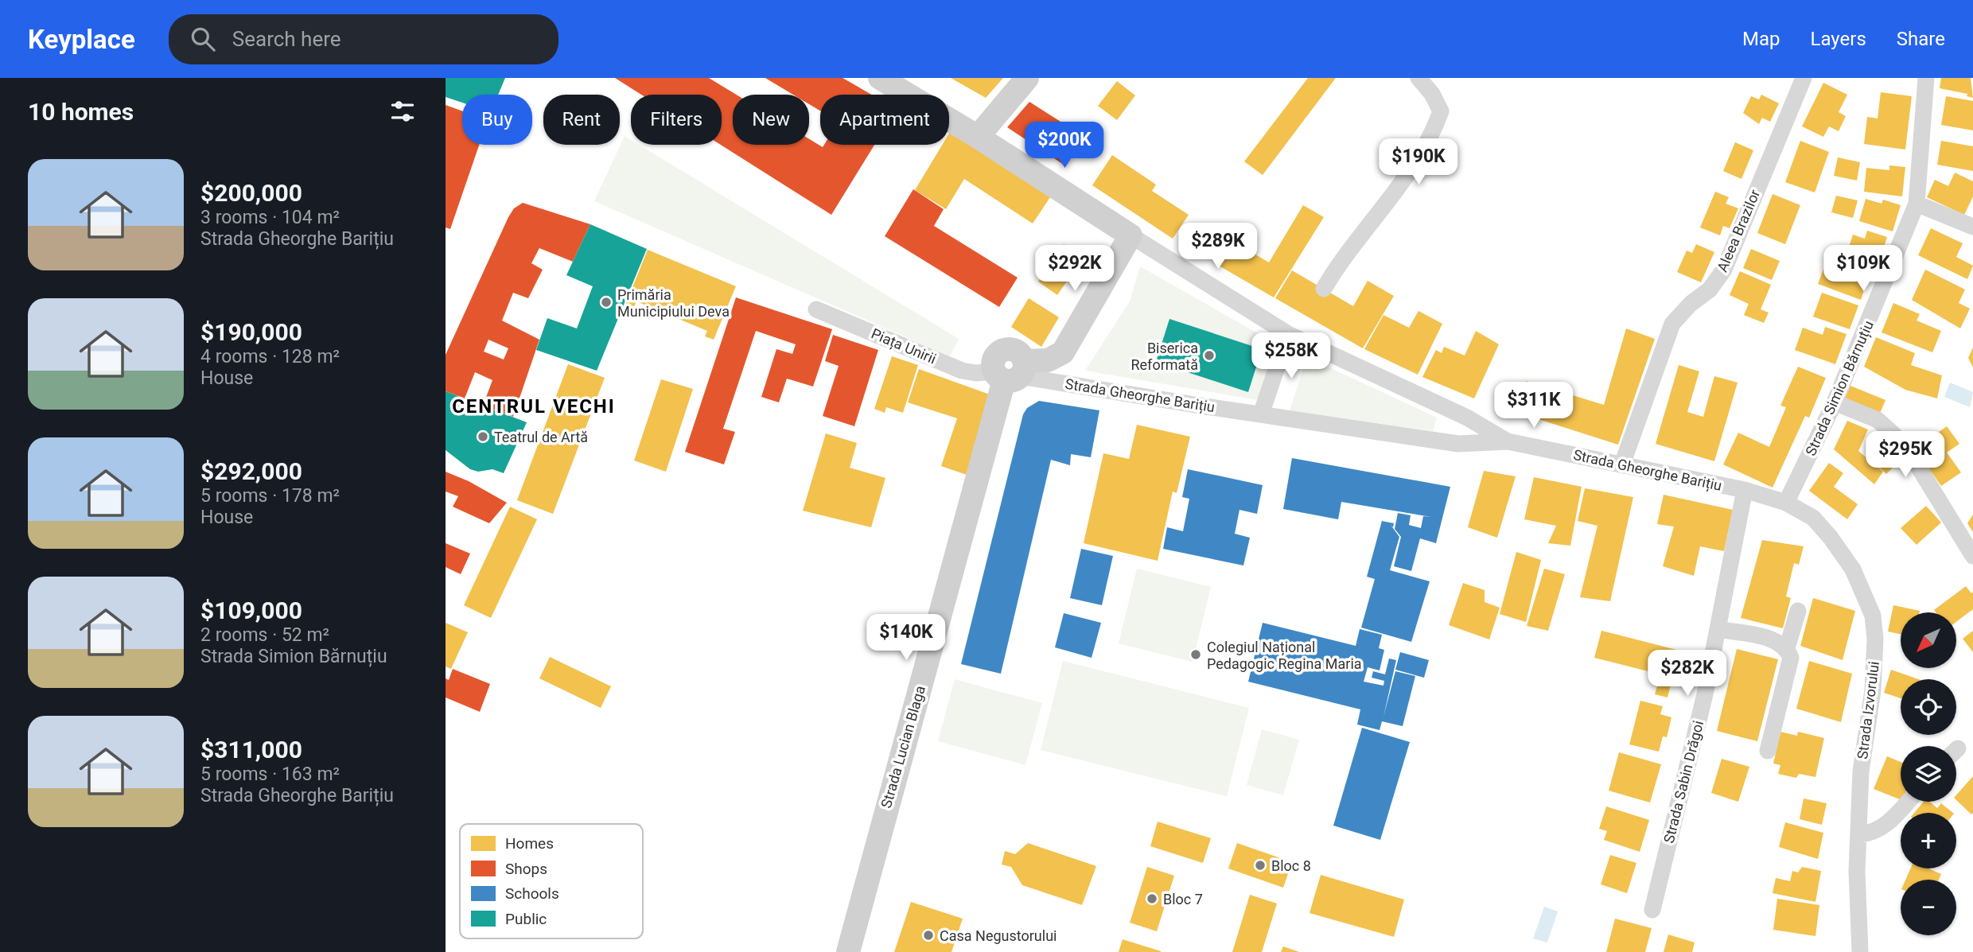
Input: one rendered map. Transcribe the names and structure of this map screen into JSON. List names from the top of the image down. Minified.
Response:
{"streets":{"street":["Aleea Brazilor","Piața Unirii","Strada Simion Bărnuțiu","Strada Gheorghe Barițiu","Strada Izvorului","Strada Lucian Blaga","Strada Sabin Drăgoi"]},"crossings":[["Aleea Brazilor","Strada Gheorghe Barițiu"],["Piața Unirii","Strada Gheorghe Barițiu"],["Piața Unirii","Strada Lucian Blaga"],["Strada Simion Bărnuțiu","Strada Gheorghe Barițiu"],["Strada Simion Bărnuțiu","Strada Izvorului"],["Strada Gheorghe Barițiu","Strada Izvorului"],["Strada Gheorghe Barițiu","Strada Lucian Blaga"],["Strada Gheorghe Barițiu","Strada Sabin Drăgoi"]],"districts":["CENTRUL VECHI"],"places":["Primăria Municipiului Deva","Biserica Reformată","Teatrul de Artă","Colegiul Național Pedagogic Regina Maria","Bloc 8","Bloc 7","Casa Negustorului"],"legend":["Homes","Shops","Schools","Public"],"north":"bottom left","page":{"header":"Keyplace","search":"Search here","nav":["Map","Layers","Share"],"heading":"10 homes","chip":["Buy","Rent","Filters","New","Apartment"],"price":["$200K","$190K","$289K","$292K","$109K","$258K","$311K","$295K","$140K","$282K"],"list":[{"name":"$200,000","note":"3 rooms · 104 m² · Strada Gheorghe Barițiu"},{"name":"$190,000","note":"4 rooms · 128 m² · House"},{"name":"$292,000","note":"5 rooms · 178 m² · House"},{"name":"$109,000","note":"2 rooms · 52 m² · Strada Simion Bărnuțiu"},{"name":"$311,000","note":"5 rooms · 163 m² · Strada Gheorghe Barițiu"}],"map_buttons":["+","−"]}}
